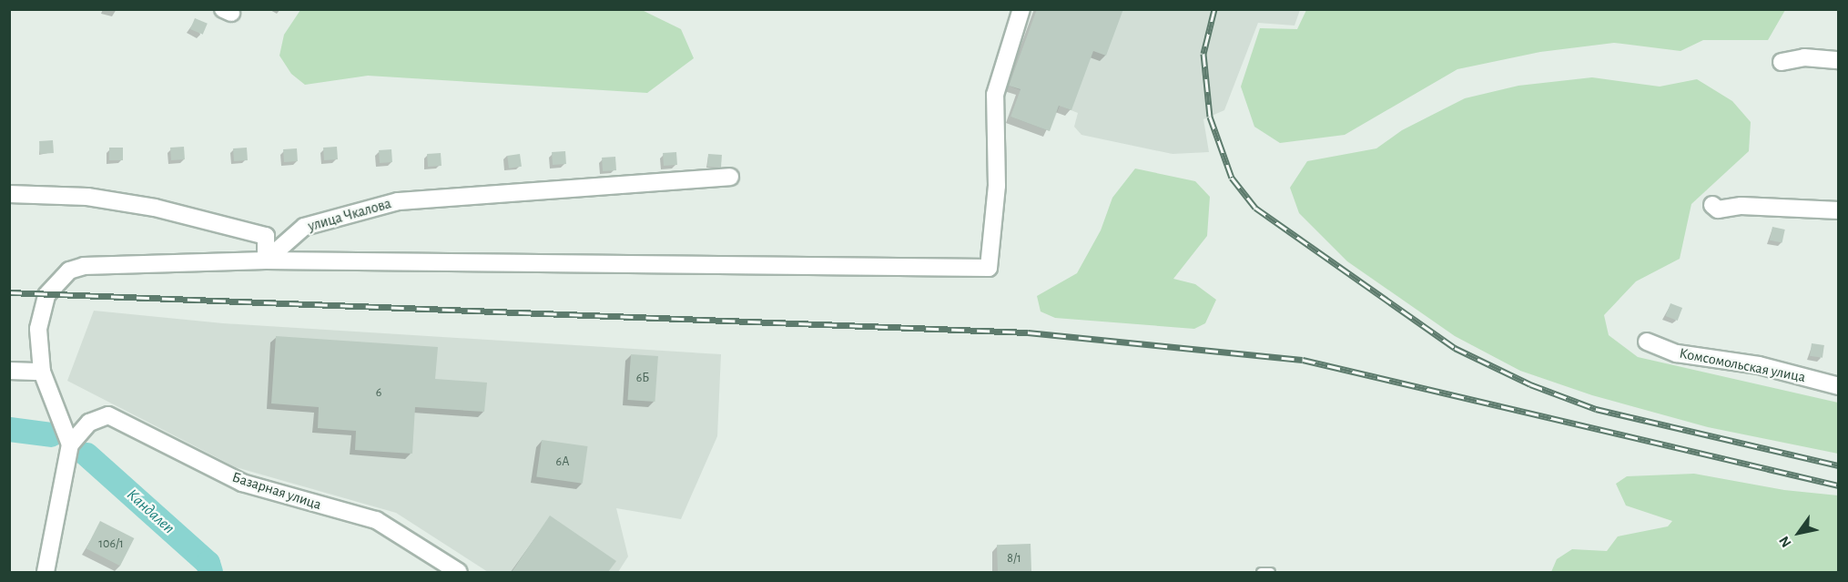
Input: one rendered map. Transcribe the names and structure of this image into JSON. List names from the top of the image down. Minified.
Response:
{"streets":{"street":["улица Чкалова","Комсомольская улица","Базарная улица"]},"water":["Кандалеп"],"house_numbers":["6Б","6","6А","106/1","8/1"],"north":"bottom left"}
